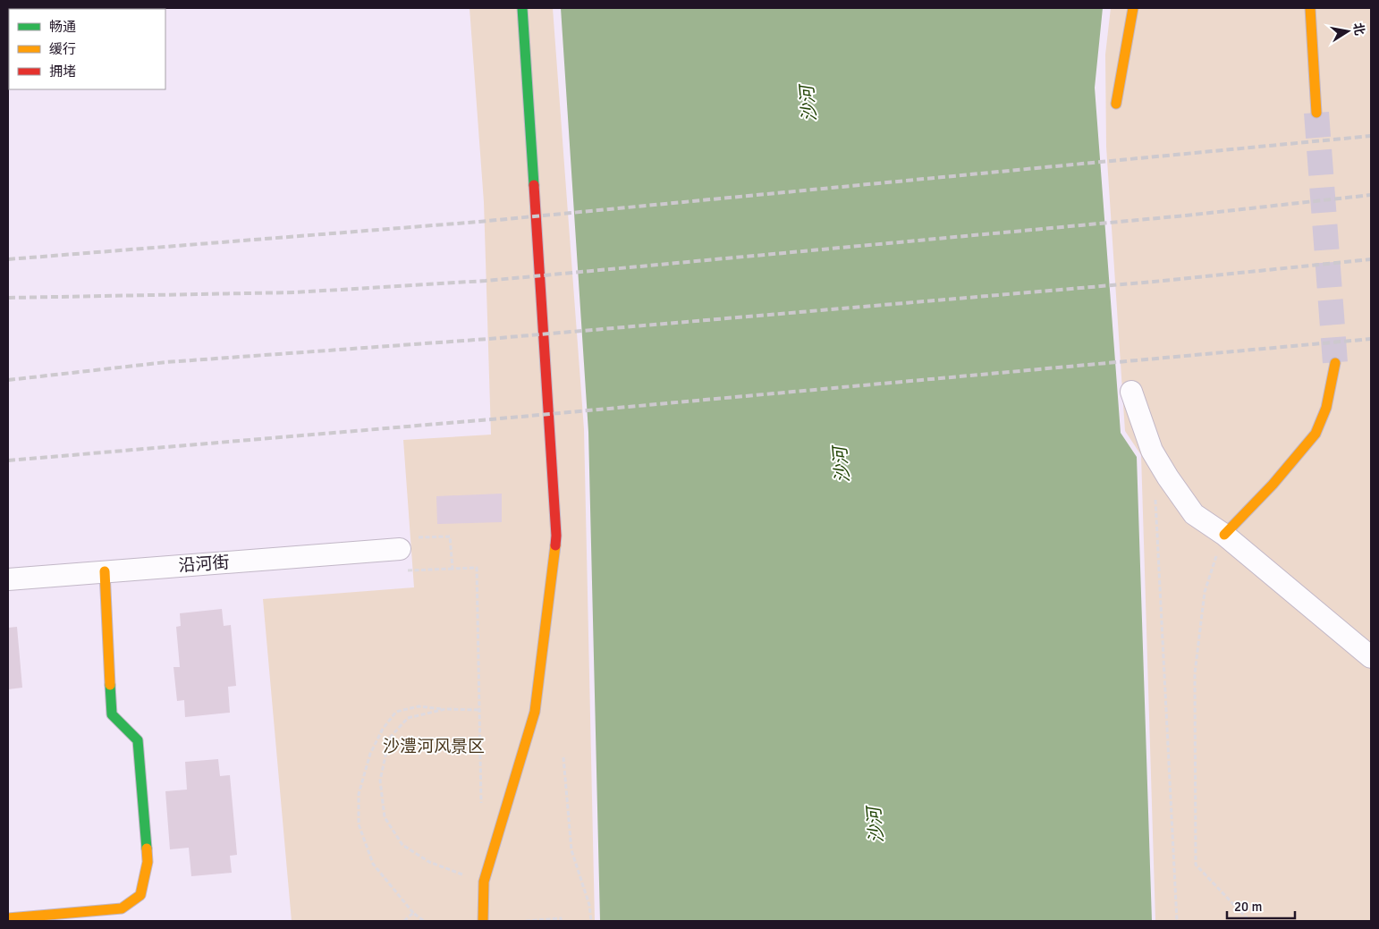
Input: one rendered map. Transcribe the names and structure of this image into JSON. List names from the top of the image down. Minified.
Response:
{"streets":{"street":["沿河街"]},"water":["沙河"],"parks":["沙澧河风景区"],"legend":["畅通","缓行","拥堵"],"scale_bar":"20 m","north":"right"}
